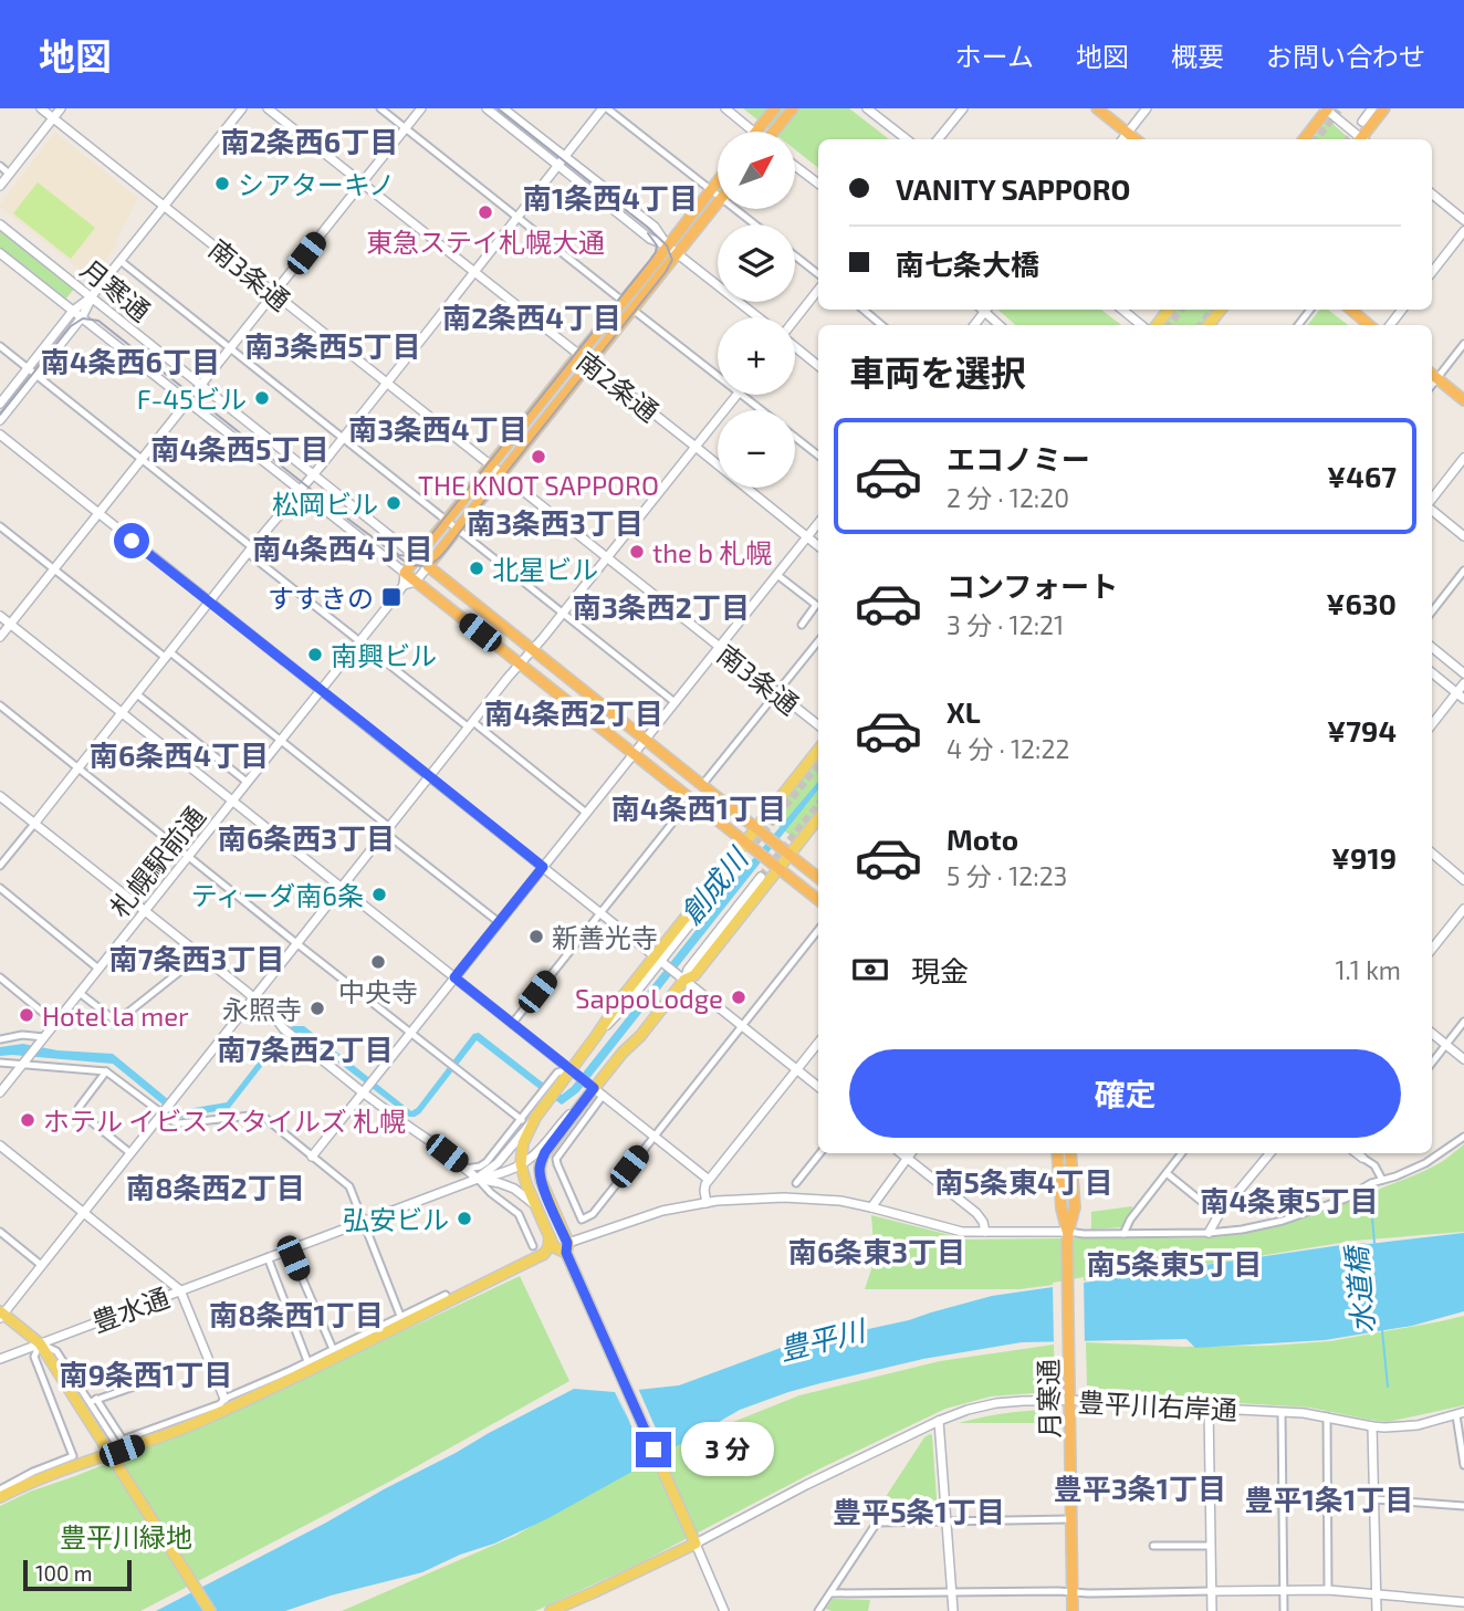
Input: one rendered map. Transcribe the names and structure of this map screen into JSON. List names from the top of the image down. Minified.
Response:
{"streets":{"highway":["月寒通"],"street":["南3条通","南2条通","札幌駅前通","豊水通","豊平川右岸通"]},"crossings":[["月寒通","豊平川右岸通"]],"districts":["南2条西6丁目","南1条西4丁目","南2条西4丁目","南3条西5丁目","南4条西6丁目","南3条西4丁目","南4条西5丁目","南3条西3丁目","南4条西4丁目","南3条西2丁目","南4条西2丁目","南6条西4丁目","南4条西1丁目","南6条西3丁目","南7条西3丁目","南7条西2丁目","南5条東4丁目","南8条西2丁目","南4条東5丁目","南6条東3丁目","南5条東5丁目","南8条西1丁目","南9条西1丁目","豊平3条1丁目","豊平1条1丁目","豊平5条1丁目"],"water":["創成川","水道橋","豊平川"],"parks":["豊平川緑地"],"places":{"other":["シアターキノ","東急ステイ札幌大通","F-45ビル","THE KNOT SAPPORO","松岡ビル","the b 札幌","北星ビル","南興ビル","ティーダ南6条","新善光寺","中央寺","SappoLodge","永照寺","Hotel la mer","ホテル イビス スタイルズ 札幌","弘安ビル"],"transit":["すすきの"]},"scale_bar":"100 m","north":"top right","page":{"header":"地図","nav":["ホーム","地図","概要","お問い合わせ"],"map_buttons":["+","−"],"banner":["VANITY SAPPORO","南七条大橋"],"heading":"車両を選択","list":[{"name":"エコノミー","note":"2 分 · 12:20","value":"¥467"},{"name":"コンフォート","note":"3 分 · 12:21","value":"¥630"},{"name":"XL","note":"4 分 · 12:22","value":"¥794"},{"name":"Moto","note":"5 分 · 12:23","value":"¥919"}],"pay":["現金","1.1 km"],"buttons":"確定","bubble":"3 分","scale":"100 m"}}
